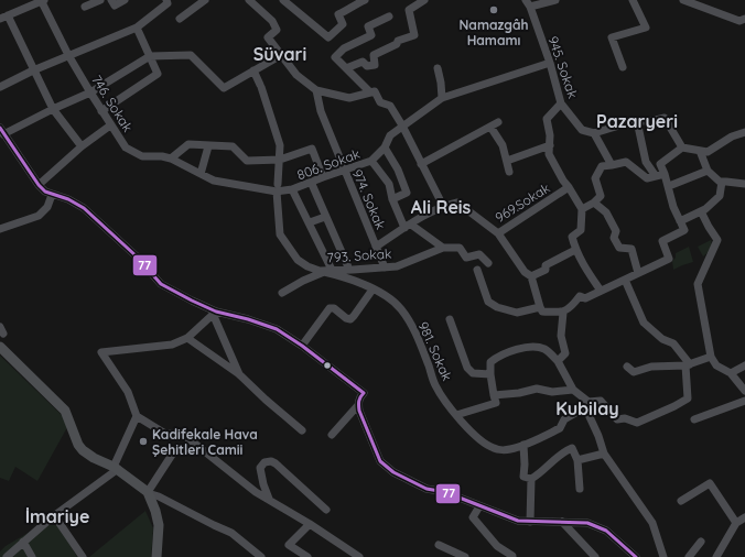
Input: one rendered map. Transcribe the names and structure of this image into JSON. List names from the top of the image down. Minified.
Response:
{"streets":{"street":["945. Sokak","746. Sokak","806. Sokak","974. Sokak","969.Sokak","793. Sokak","981. Sokak"]},"crossings":[["945. Sokak","806. Sokak"],["746. Sokak","806. Sokak"],["806. Sokak","974. Sokak"],["806. Sokak","793. Sokak"],["974. Sokak","793. Sokak"],["793. Sokak","981. Sokak"]],"districts":["Süvari","Pazaryeri","Ali Reis","Kubilay","İmariye"],"places":["Namazgâh Hamamı","Kadifekale Hava Şehitleri Camii"],"lines":["transit line 77"]}
